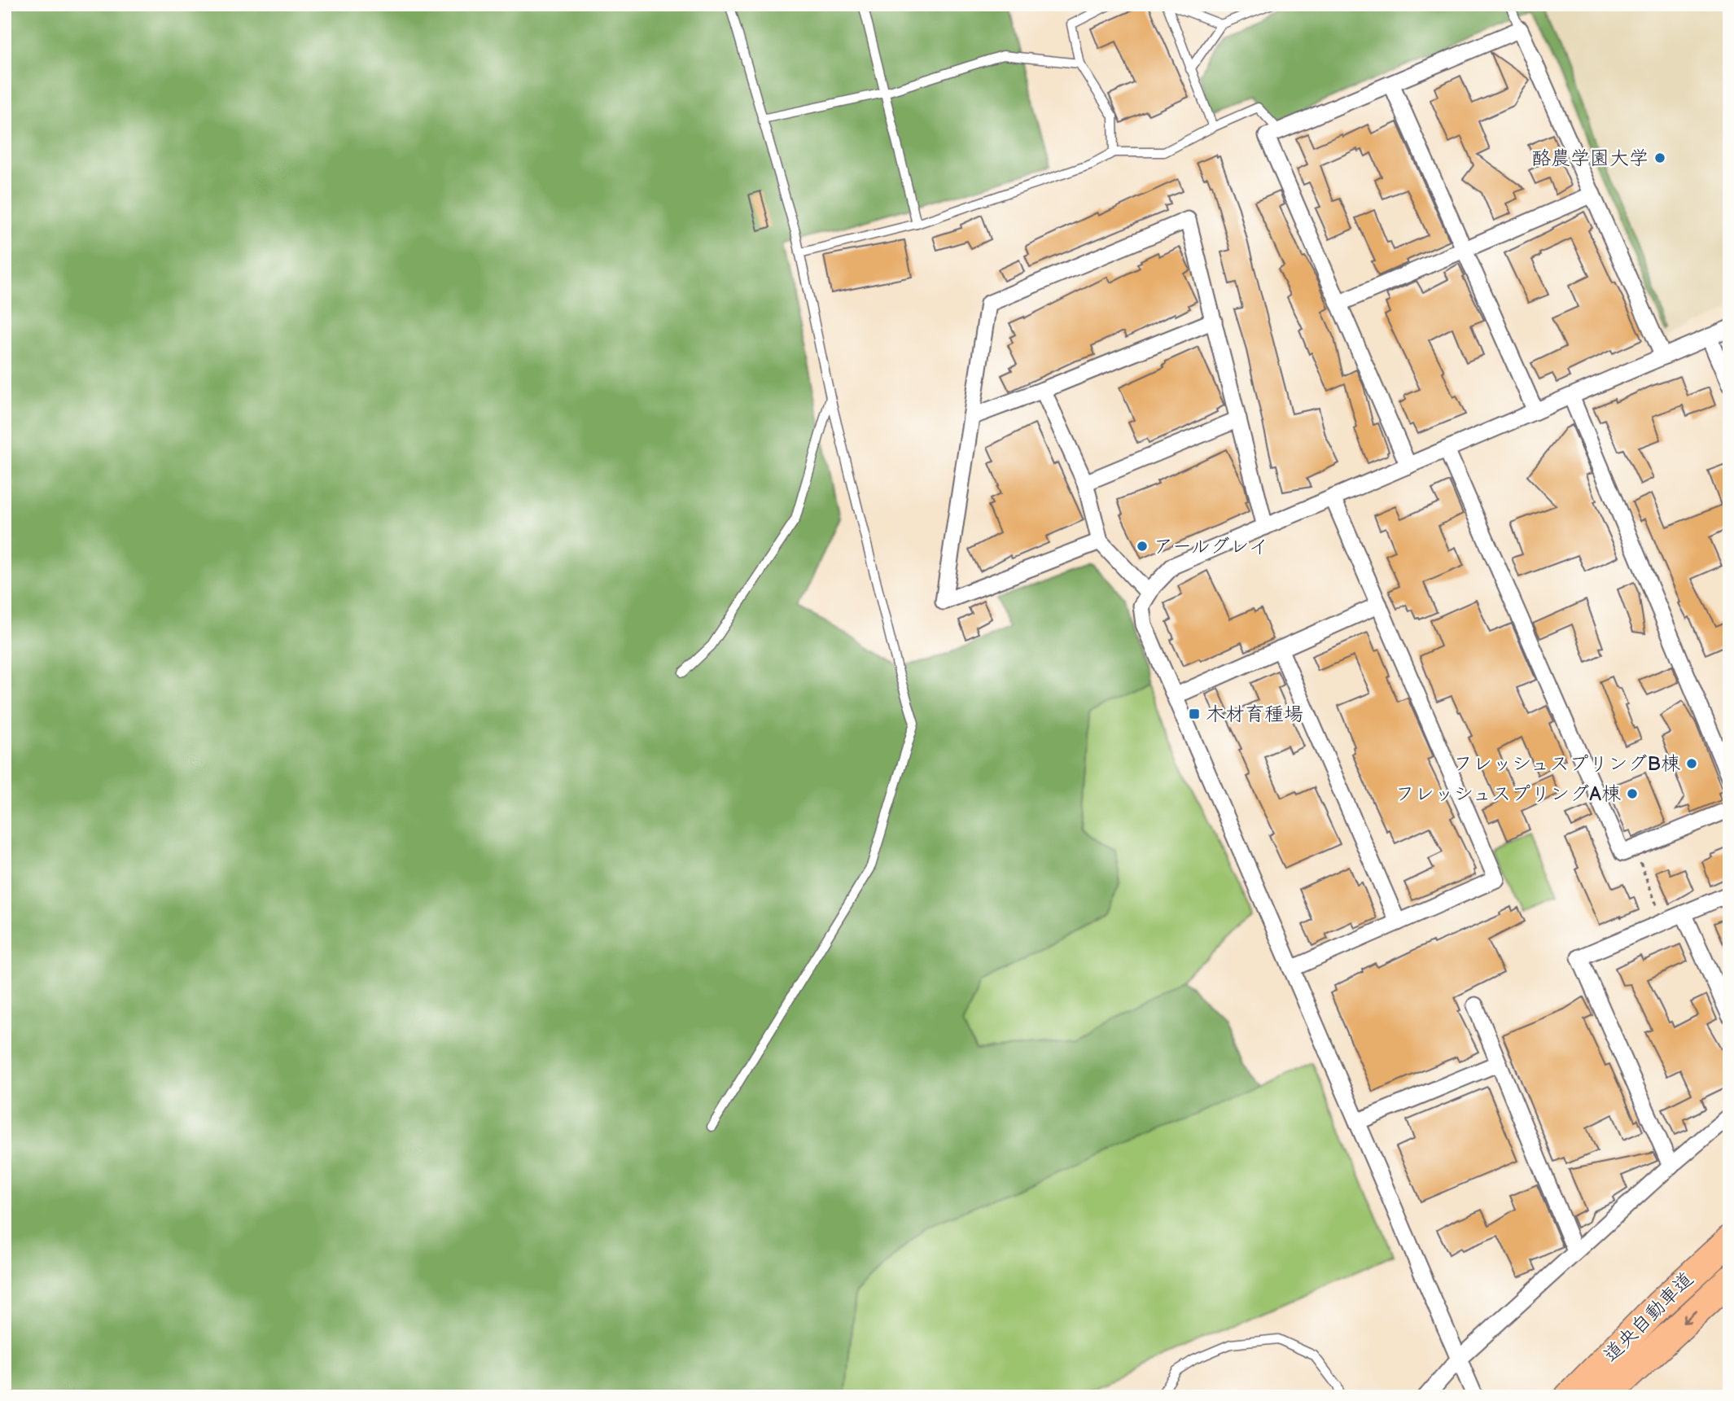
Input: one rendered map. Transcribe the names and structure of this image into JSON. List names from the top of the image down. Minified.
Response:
{"streets":{"highway":["道央自動車道"]},"places":{"other":["酪農学園大学","アールグレイ","フレッシュスプリングB棟","フレッシュスプリングA棟"],"transit":["木材育種場"]}}
